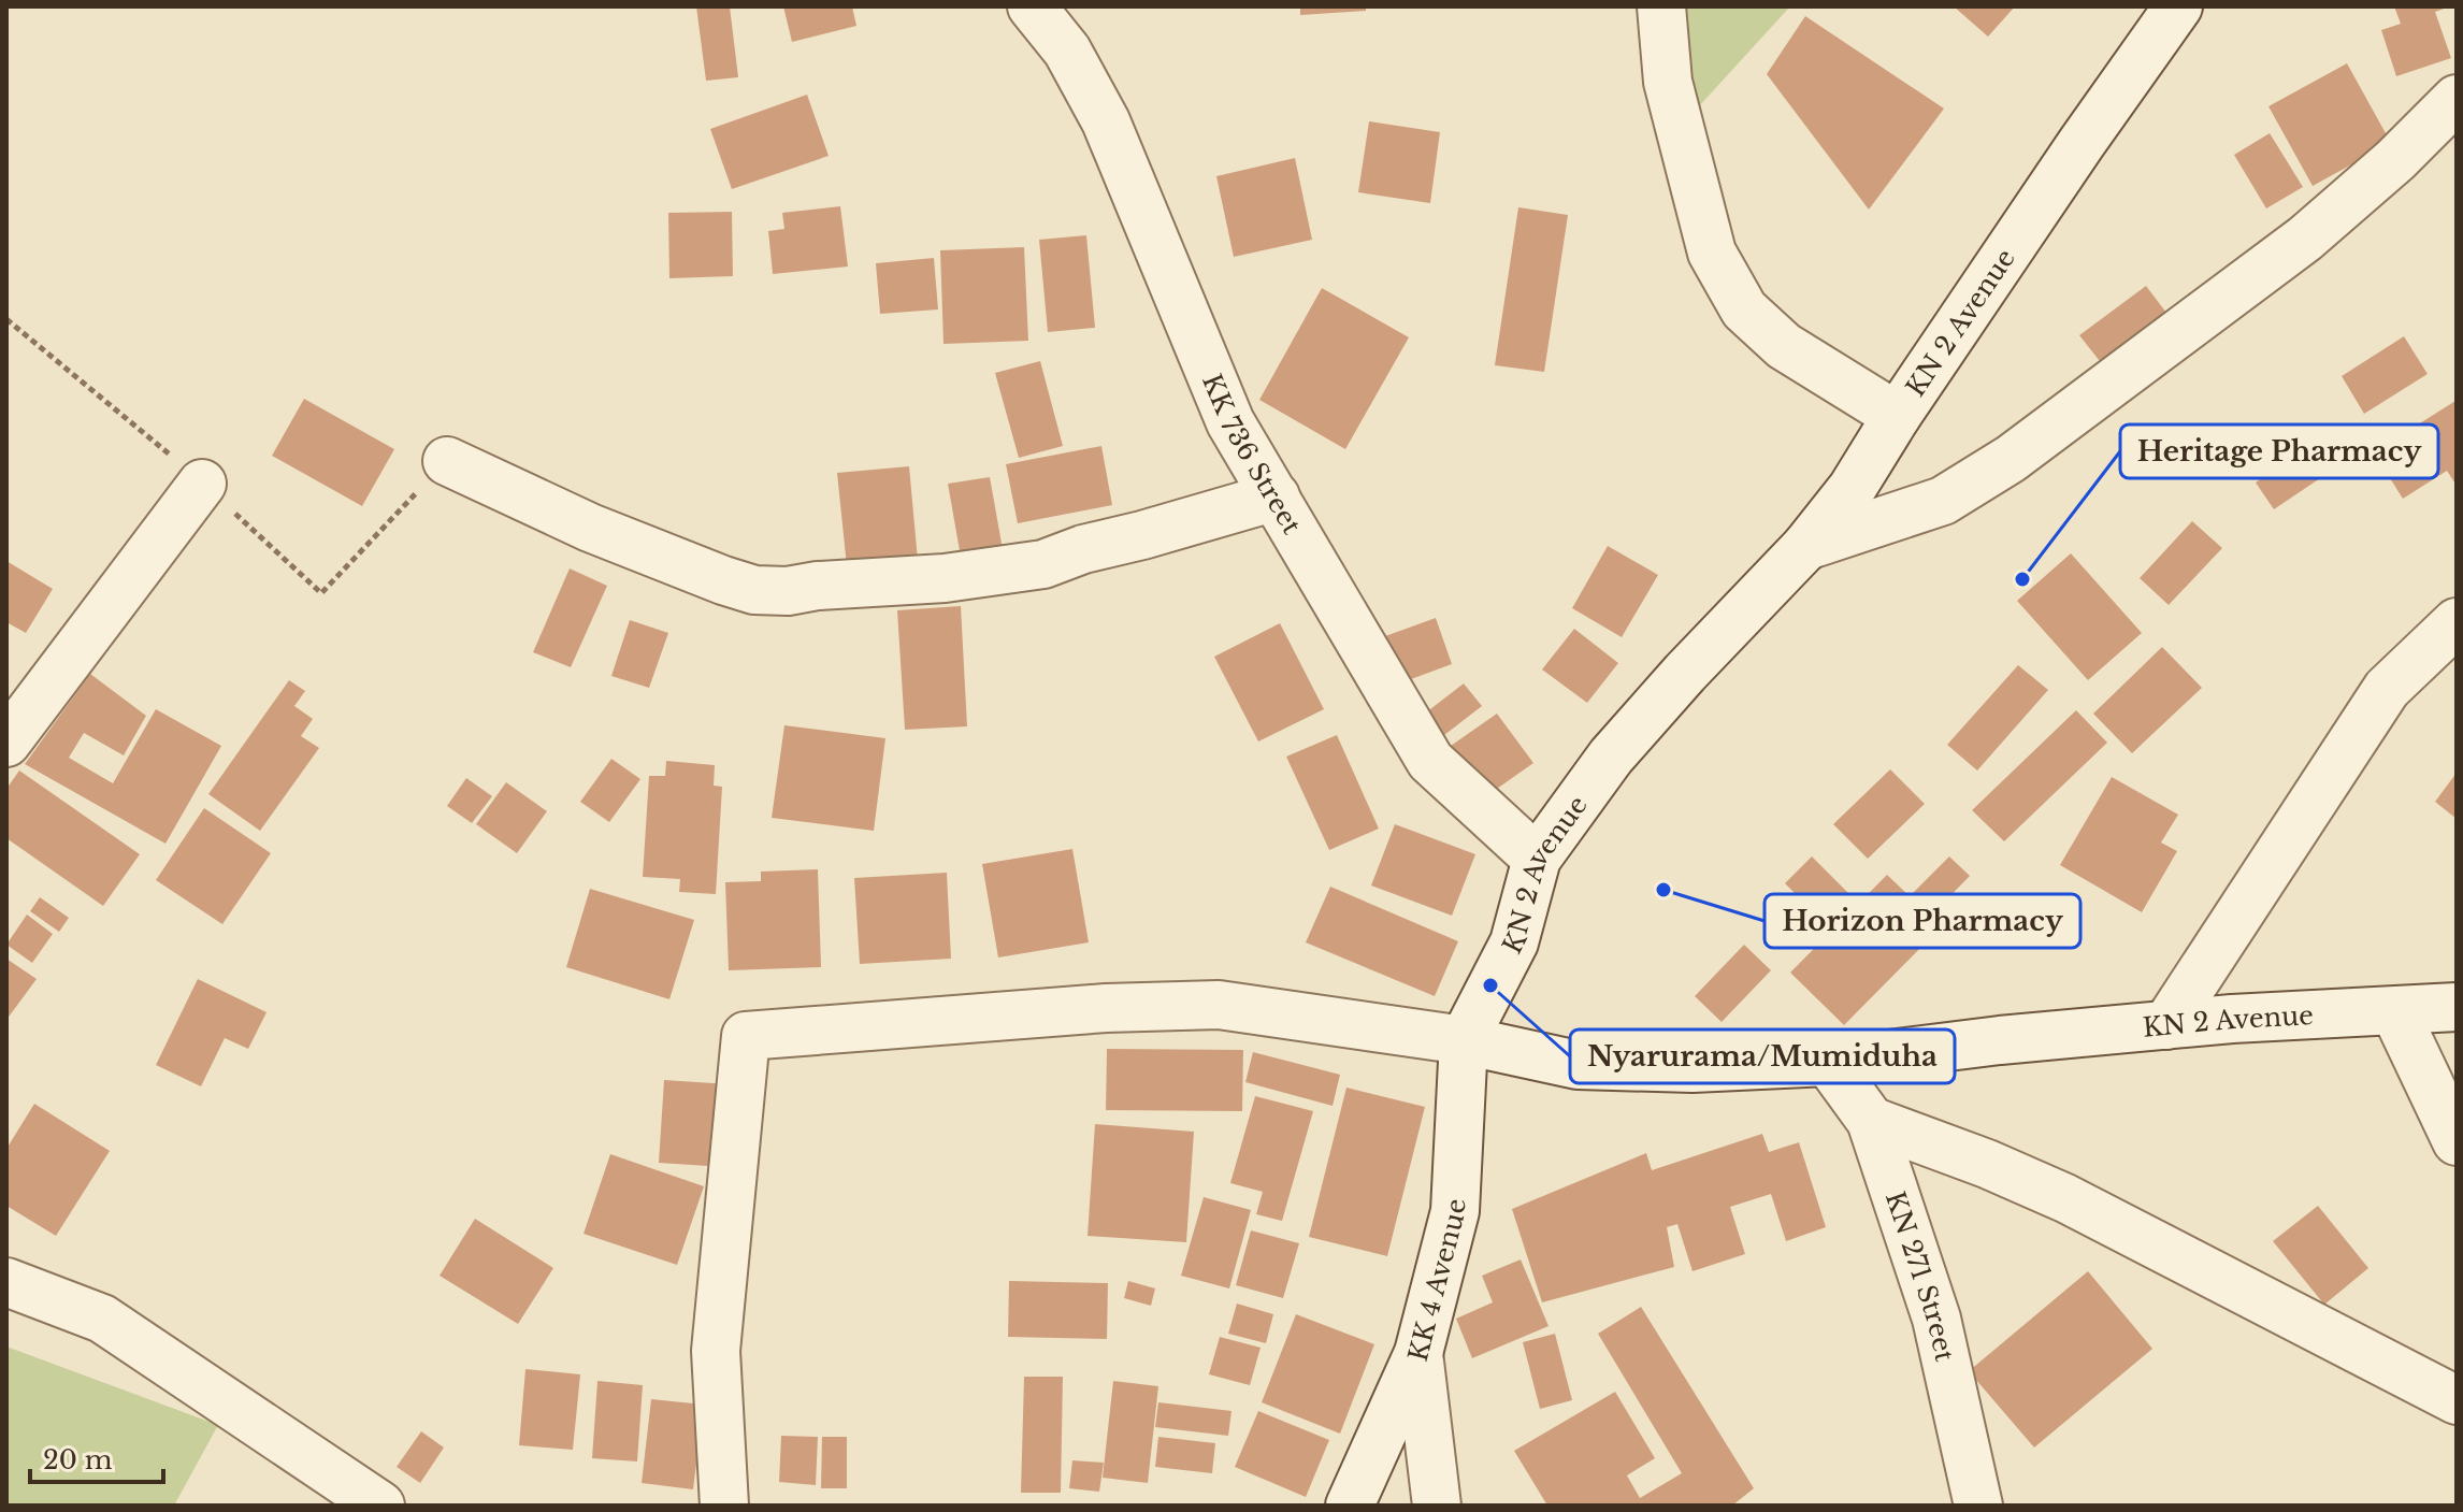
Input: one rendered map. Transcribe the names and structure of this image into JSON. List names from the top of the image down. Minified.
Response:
{"streets":{"street":["KN 2 Avenue","KK 736 Street","KN 271 Street","KK 4 Avenue"]},"crossings":[["KN 2 Avenue","KK 736 Street"],["KN 2 Avenue","KN 271 Street"],["KN 2 Avenue","KK 4 Avenue"]],"places":["Heritage Pharmacy","Horizon Pharmacy","Nyarurama/Mumiduha"],"scale_bar":"20 m"}
